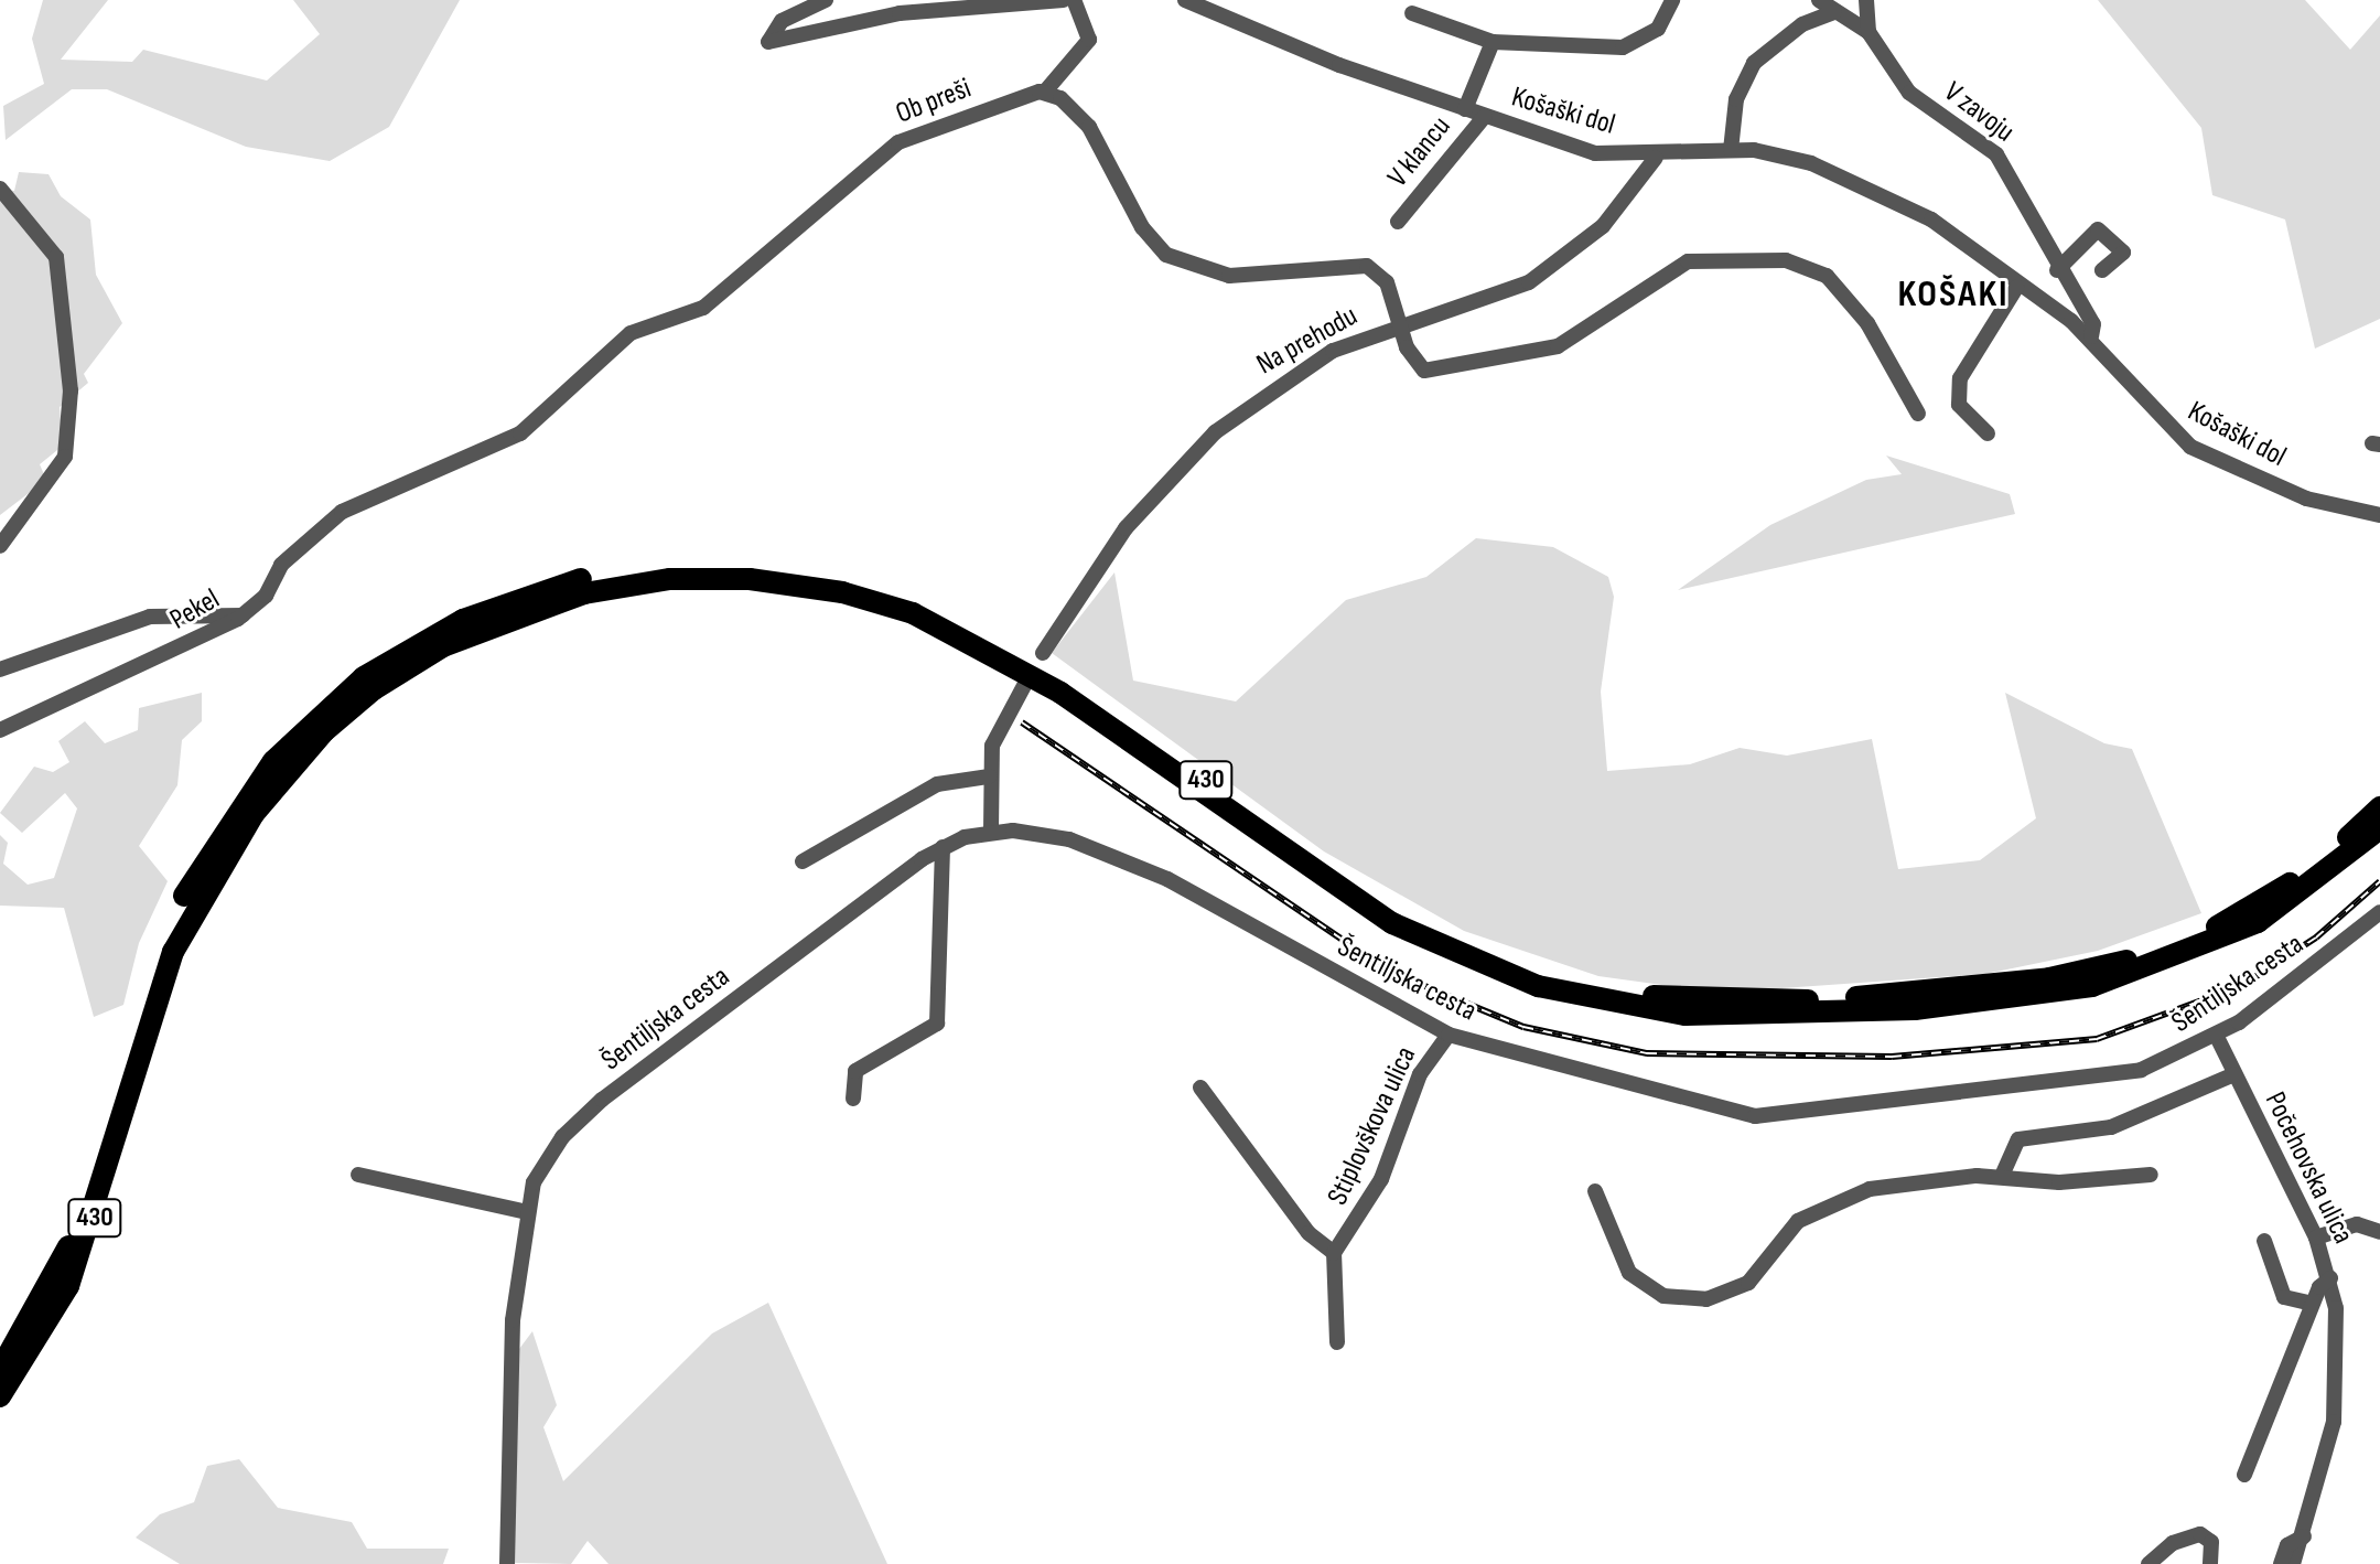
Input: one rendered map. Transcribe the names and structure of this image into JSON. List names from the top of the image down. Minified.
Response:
{"streets":{"highway":["430"],"street":["Ob preši","Košaški dol","V zavoju","V klancu","Na prehodu","Pekel","Šentiljska cesta","Stiplovškova ulica","Počehovska ulica"]},"crossings":[["Ob preši","Pekel"],["Košaški dol","V zavoju"],["Košaški dol","V klancu"],["Košaški dol","Na prehodu"],["Šentiljska cesta","Stiplovškova ulica"],["Šentiljska cesta","Počehovska ulica"]],"districts":["KOŠAKI"]}
